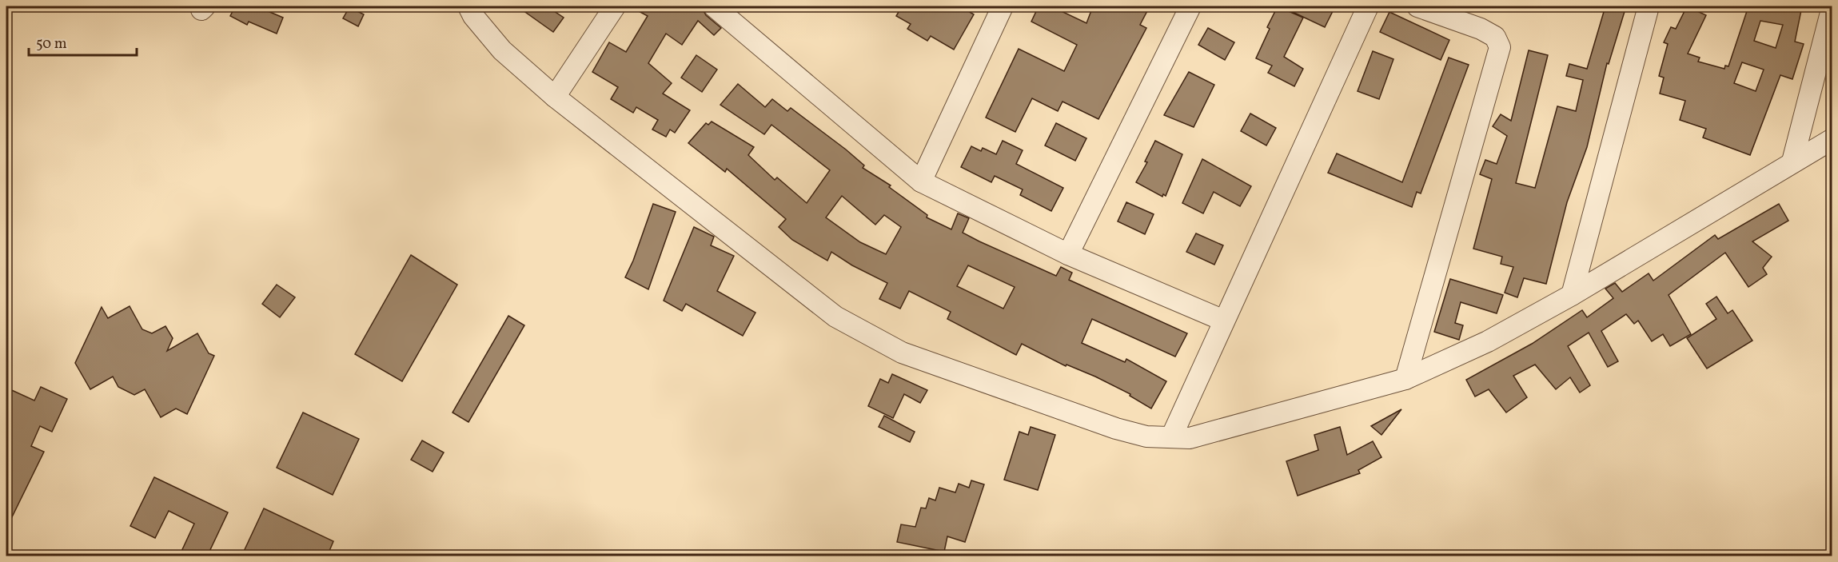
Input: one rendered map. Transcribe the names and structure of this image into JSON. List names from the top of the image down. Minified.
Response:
{"scale_bar":"50 m"}
